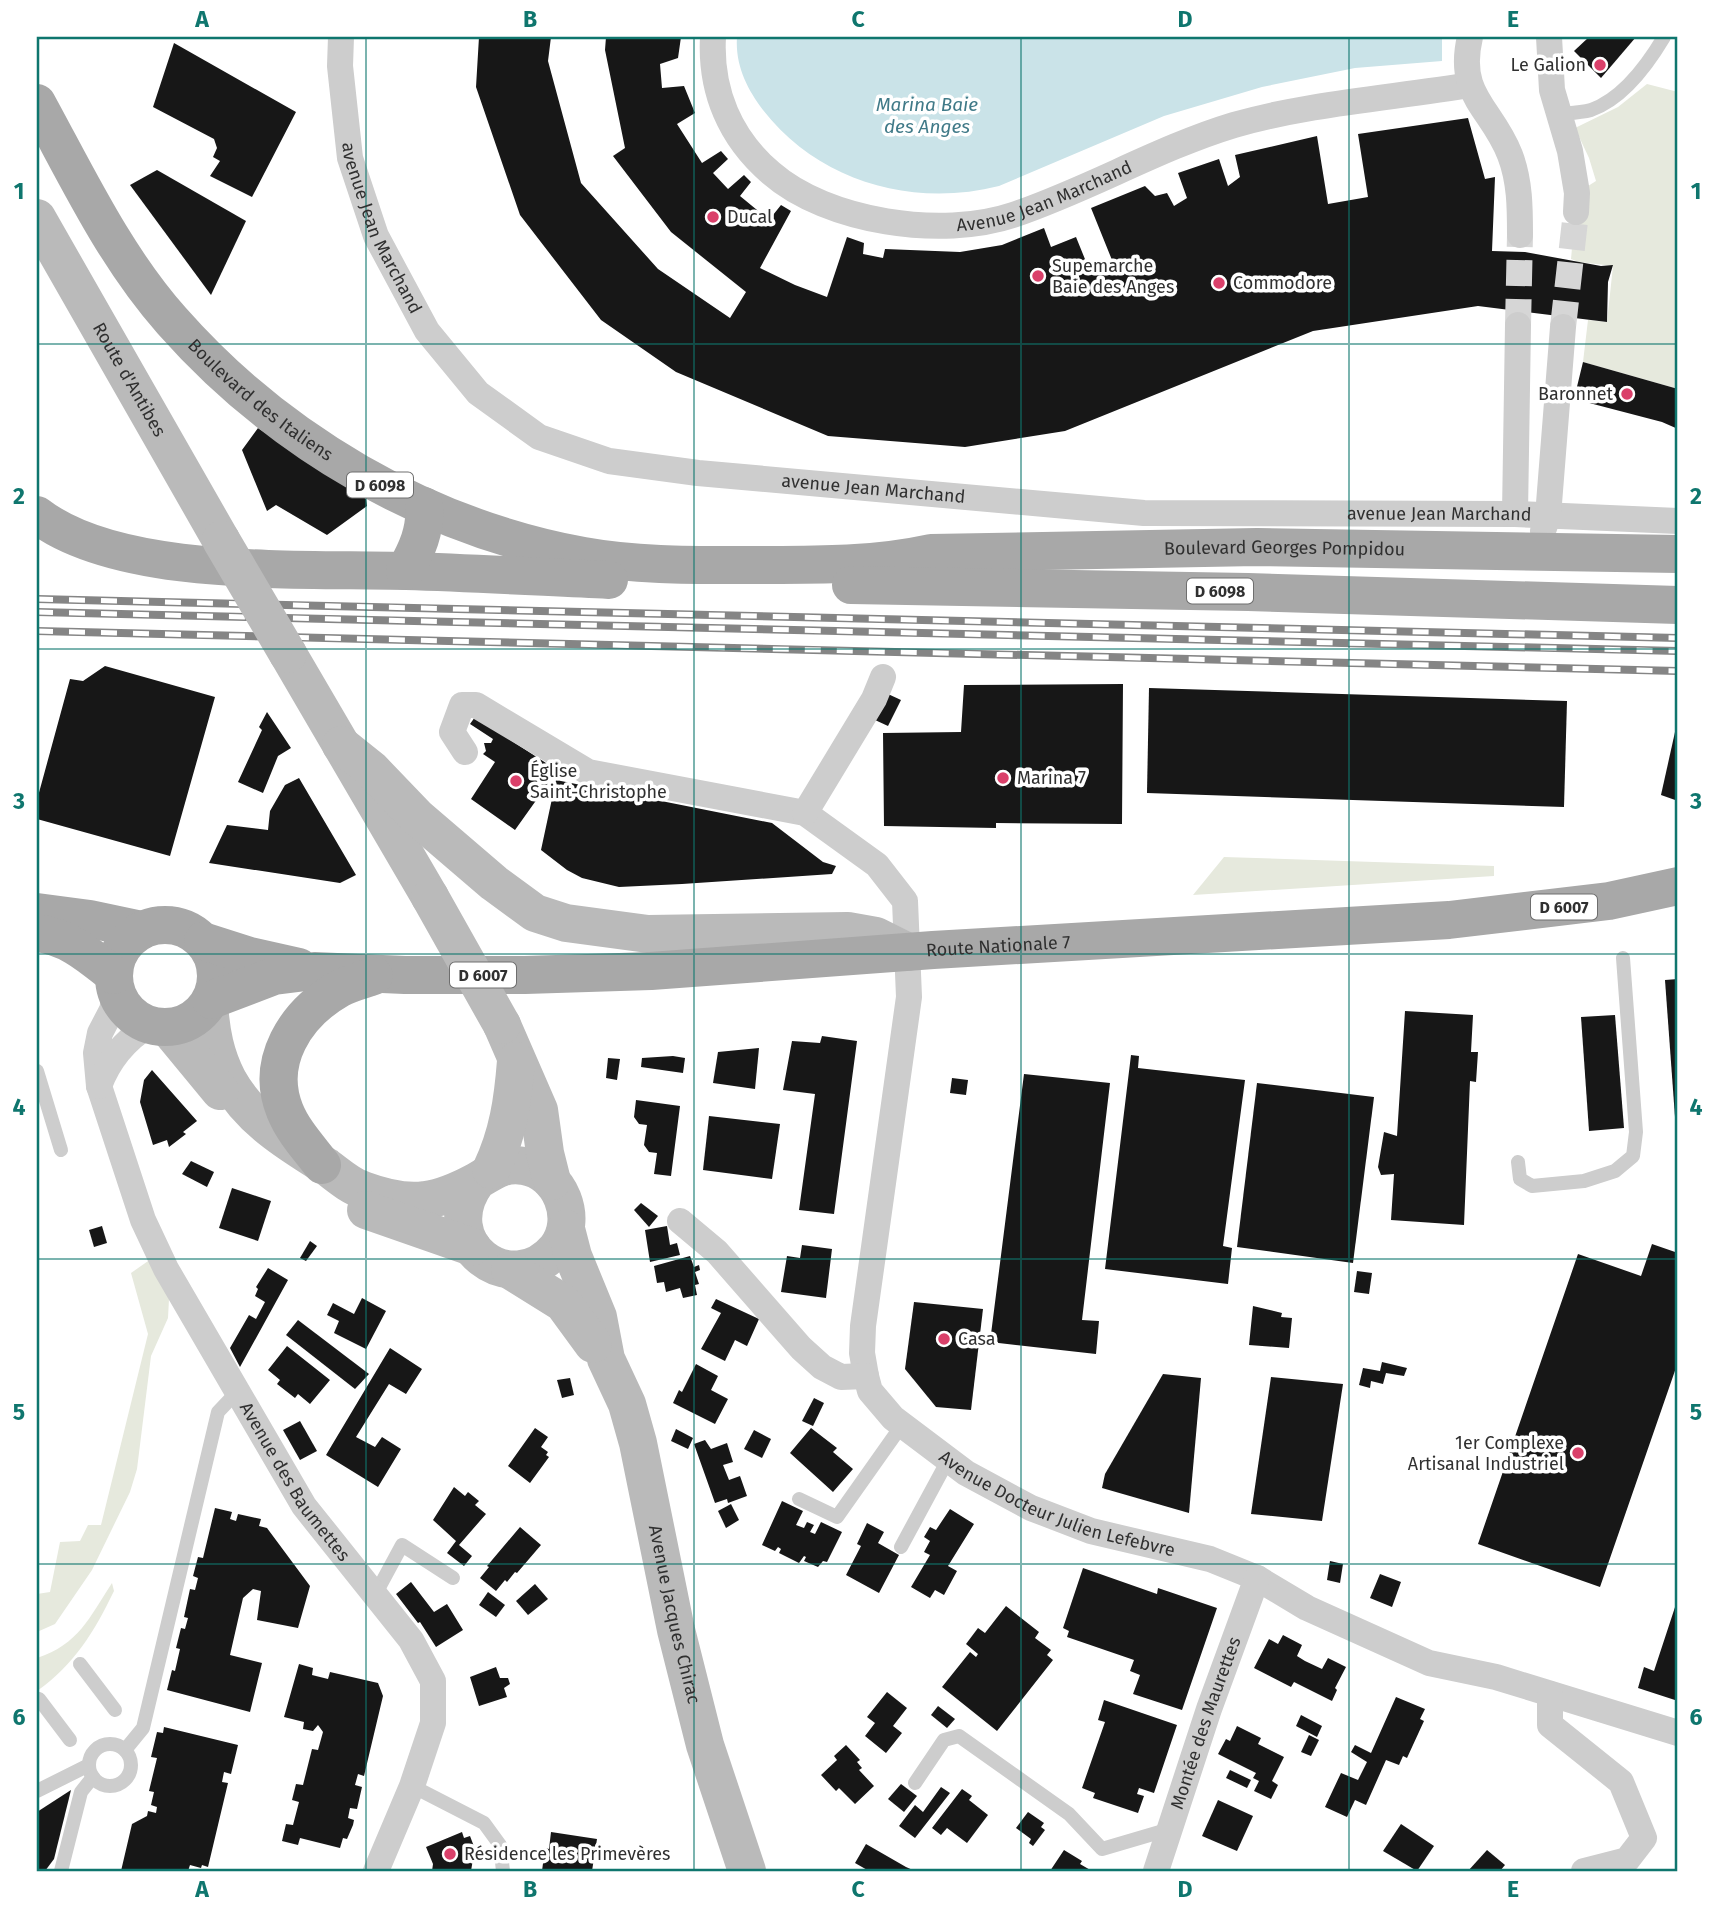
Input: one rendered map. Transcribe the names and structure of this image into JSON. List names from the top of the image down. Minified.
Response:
{"streets":{"main road":["Route d'Antibes","Boulevard des Italiens","D 6098","Boulevard Georges Pompidou","D 6007","Route Nationale 7","Avenue Jacques Chirac"],"street":["Avenue Jean Marchand","avenue Jean Marchand","Avenue des Baumettes","Avenue Docteur Julien Lefebvre","Montée des Maurettes"]},"crossings":[["Route d'Antibes","Avenue Jacques Chirac"],["Boulevard des Italiens","D 6098"],["Boulevard des Italiens","Boulevard Georges Pompidou"],["D 6098","Boulevard Georges Pompidou"],["Route Nationale 7","Avenue des Baumettes"],["Route Nationale 7","Avenue Docteur Julien Lefebvre"],["Avenue Docteur Julien Lefebvre","Montée des Maurettes"]],"water":["Marina Baie des Anges"],"places":["Le Galion","Ducal","Supemarche Baie des Anges","Commodore","Baronnet","Marina 7","Église Saint-Christophe","Casa","1er Complexe Artisanal Industriel","Résidence les Primevères"],"grid":{"columns":["A","B","C","D","E"],"rows":["1","2","3","4","5","6"]}}
